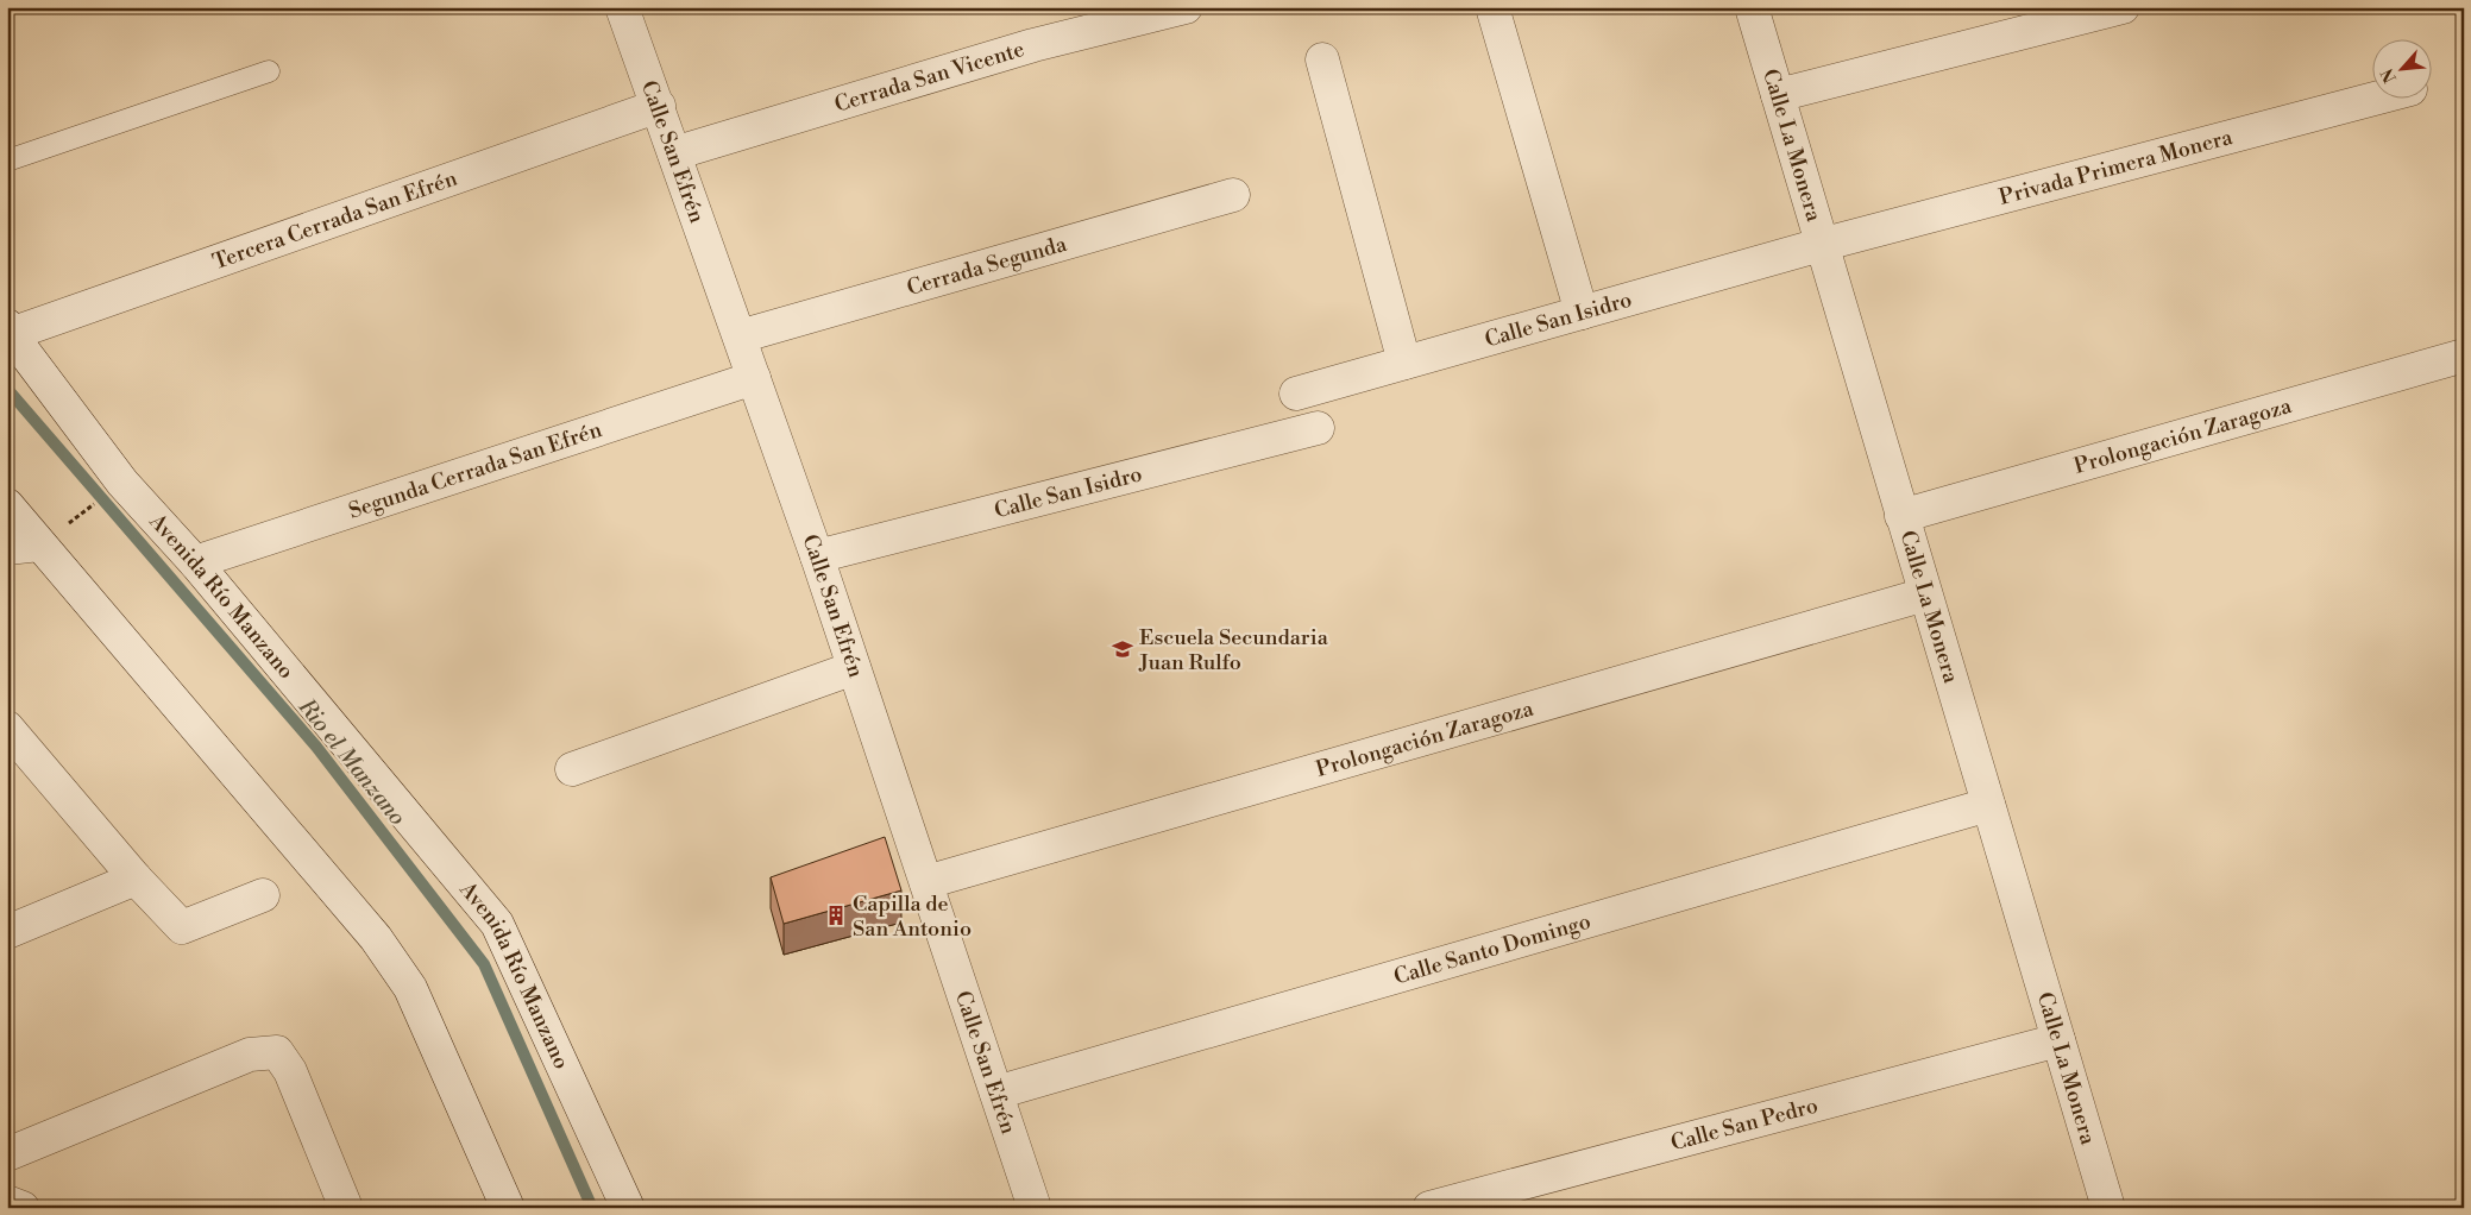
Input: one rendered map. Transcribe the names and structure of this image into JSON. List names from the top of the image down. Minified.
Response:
{"streets":{"street":["Cerrada San Vicente","Calle La Monera","Calle San Efrén","Privada Primera Monera","Tercera Cerrada San Efrén","Cerrada Segunda","Calle San Isidro","Prolongación Zaragoza","Segunda Cerrada San Efrén","Avenida Río Manzano","Calle Santo Domingo","Calle San Pedro"]},"crossings":[["Cerrada San Vicente","Calle San Efrén"],["Calle La Monera","Privada Primera Monera"],["Calle La Monera","Calle San Isidro"],["Calle La Monera","Prolongación Zaragoza"],["Calle La Monera","Calle Santo Domingo"],["Calle La Monera","Calle San Pedro"],["Calle San Efrén","Tercera Cerrada San Efrén"],["Calle San Efrén","Cerrada Segunda"],["Calle San Efrén","Calle San Isidro"],["Calle San Efrén","Prolongación Zaragoza"],["Calle San Efrén","Segunda Cerrada San Efrén"],["Calle San Efrén","Calle Santo Domingo"],["Privada Primera Monera","Calle San Isidro"],["Tercera Cerrada San Efrén","Avenida Río Manzano"],["Segunda Cerrada San Efrén","Avenida Río Manzano"]],"water":["Rio el Manzano"],"places":{"school or university":["Escuela Secundaria Juan Rulfo"],"building":["Capilla de San Antonio"]},"north":"bottom left"}
